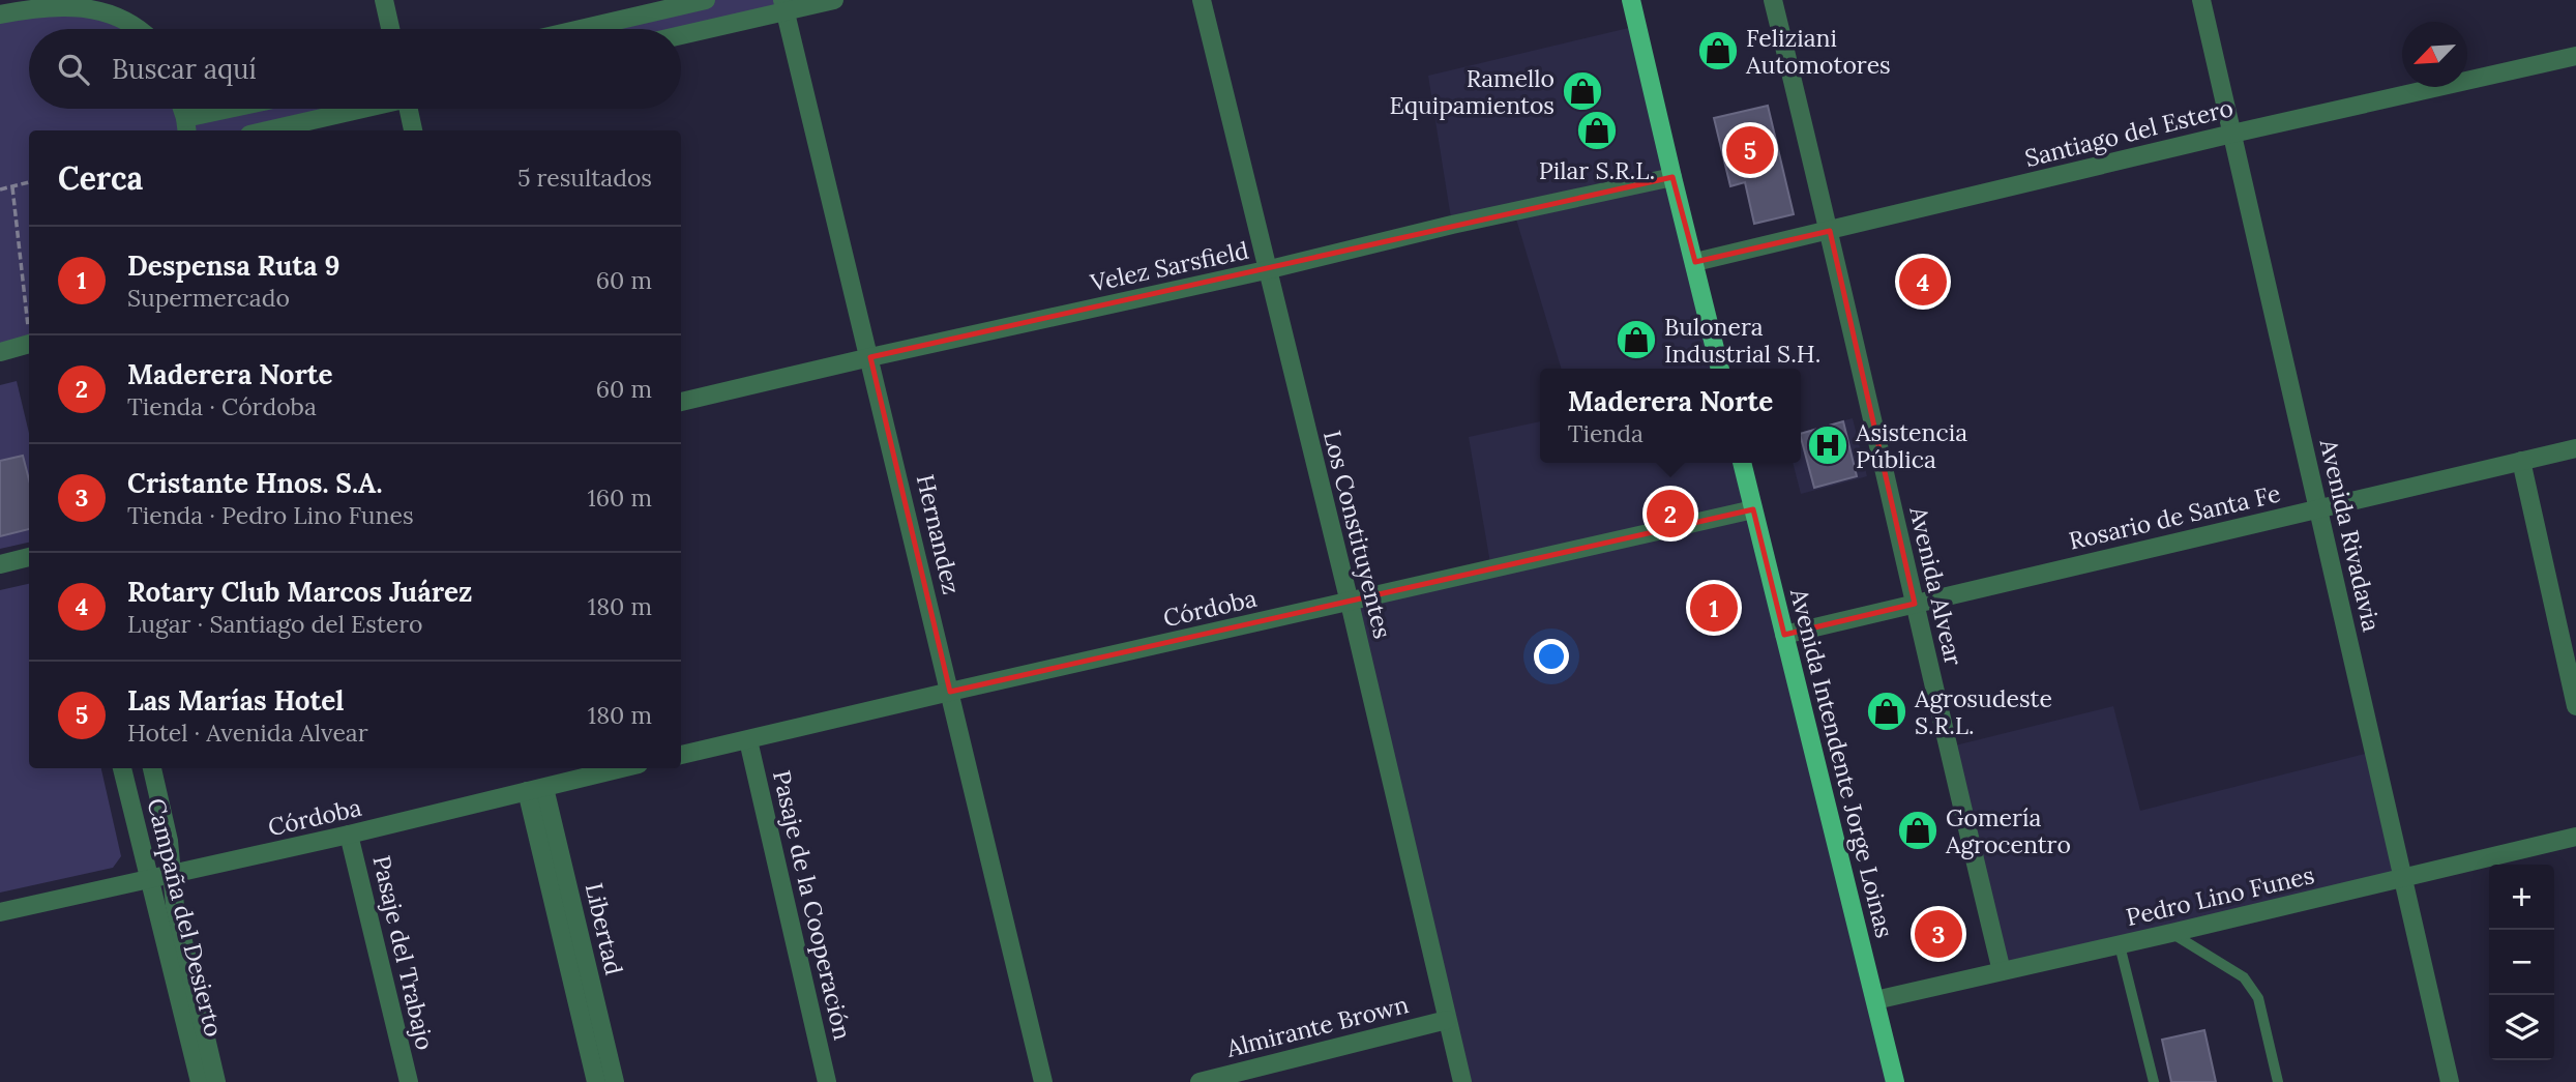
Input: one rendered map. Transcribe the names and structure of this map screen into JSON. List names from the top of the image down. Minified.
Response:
{"streets":{"main road":["Avenida Intendente Jorge Loinas"],"street":["Santiago del Estero","Velez Sarsfield","Rosario de Santa Fe","Hernandez","Los Constituyentes","Avenida Rivadavia","Avenida Alvear","Córdoba","Pedro Lino Funes","Pasaje de la Cooperación","Campaña del Desierto","Libertad","Pasaje del Trabajo","Almirante Brown"]},"crossings":[["Santiago del Estero","Avenida Rivadavia"],["Santiago del Estero","Avenida Alvear"],["Velez Sarsfield","Hernandez"],["Velez Sarsfield","Los Constituyentes"],["Rosario de Santa Fe","Avenida Rivadavia"],["Rosario de Santa Fe","Avenida Alvear"],["Rosario de Santa Fe","Avenida Intendente Jorge Loinas"],["Hernandez","Córdoba"],["Los Constituyentes","Córdoba"],["Los Constituyentes","Almirante Brown"],["Avenida Rivadavia","Pedro Lino Funes"],["Avenida Alvear","Pedro Lino Funes"],["Córdoba","Avenida Intendente Jorge Loinas"],["Córdoba","Pasaje de la Cooperación"],["Córdoba","Campaña del Desierto"],["Córdoba","Libertad"],["Córdoba","Pasaje del Trabajo"],["Avenida Intendente Jorge Loinas","Pedro Lino Funes"]],"places":{"shop":["Feliziani Automotores","Ramello Equipamientos","Pilar S.R.L.","Bulonera Industrial S.H.","Agrosudeste S.R.L.","Gomería Agrocentro"],"hospital":["Asistencia Pública"]},"north":"bottom left","page":{"search":"Buscar aquí","pins":["5","4","2","1","3"],"heading":["Cerca","5 resultados"],"list":[{"mark":"1","name":"Despensa Ruta 9","note":"Supermercado","value":"60 m"},{"mark":"2","name":"Maderera Norte","note":"Tienda · Córdoba","value":"60 m"},{"mark":"3","name":"Cristante Hnos. S.A.","note":"Tienda · Pedro Lino Funes","value":"160 m"},{"mark":"4","name":"Rotary Club Marcos Juárez","note":"Lugar · Santiago del Estero","value":"180 m"},{"mark":"5","name":"Las Marías Hotel","note":"Hotel · Avenida Alvear","value":"180 m"}],"popup":["Maderera Norte","Tienda"],"map_buttons":["+","−"]}}
